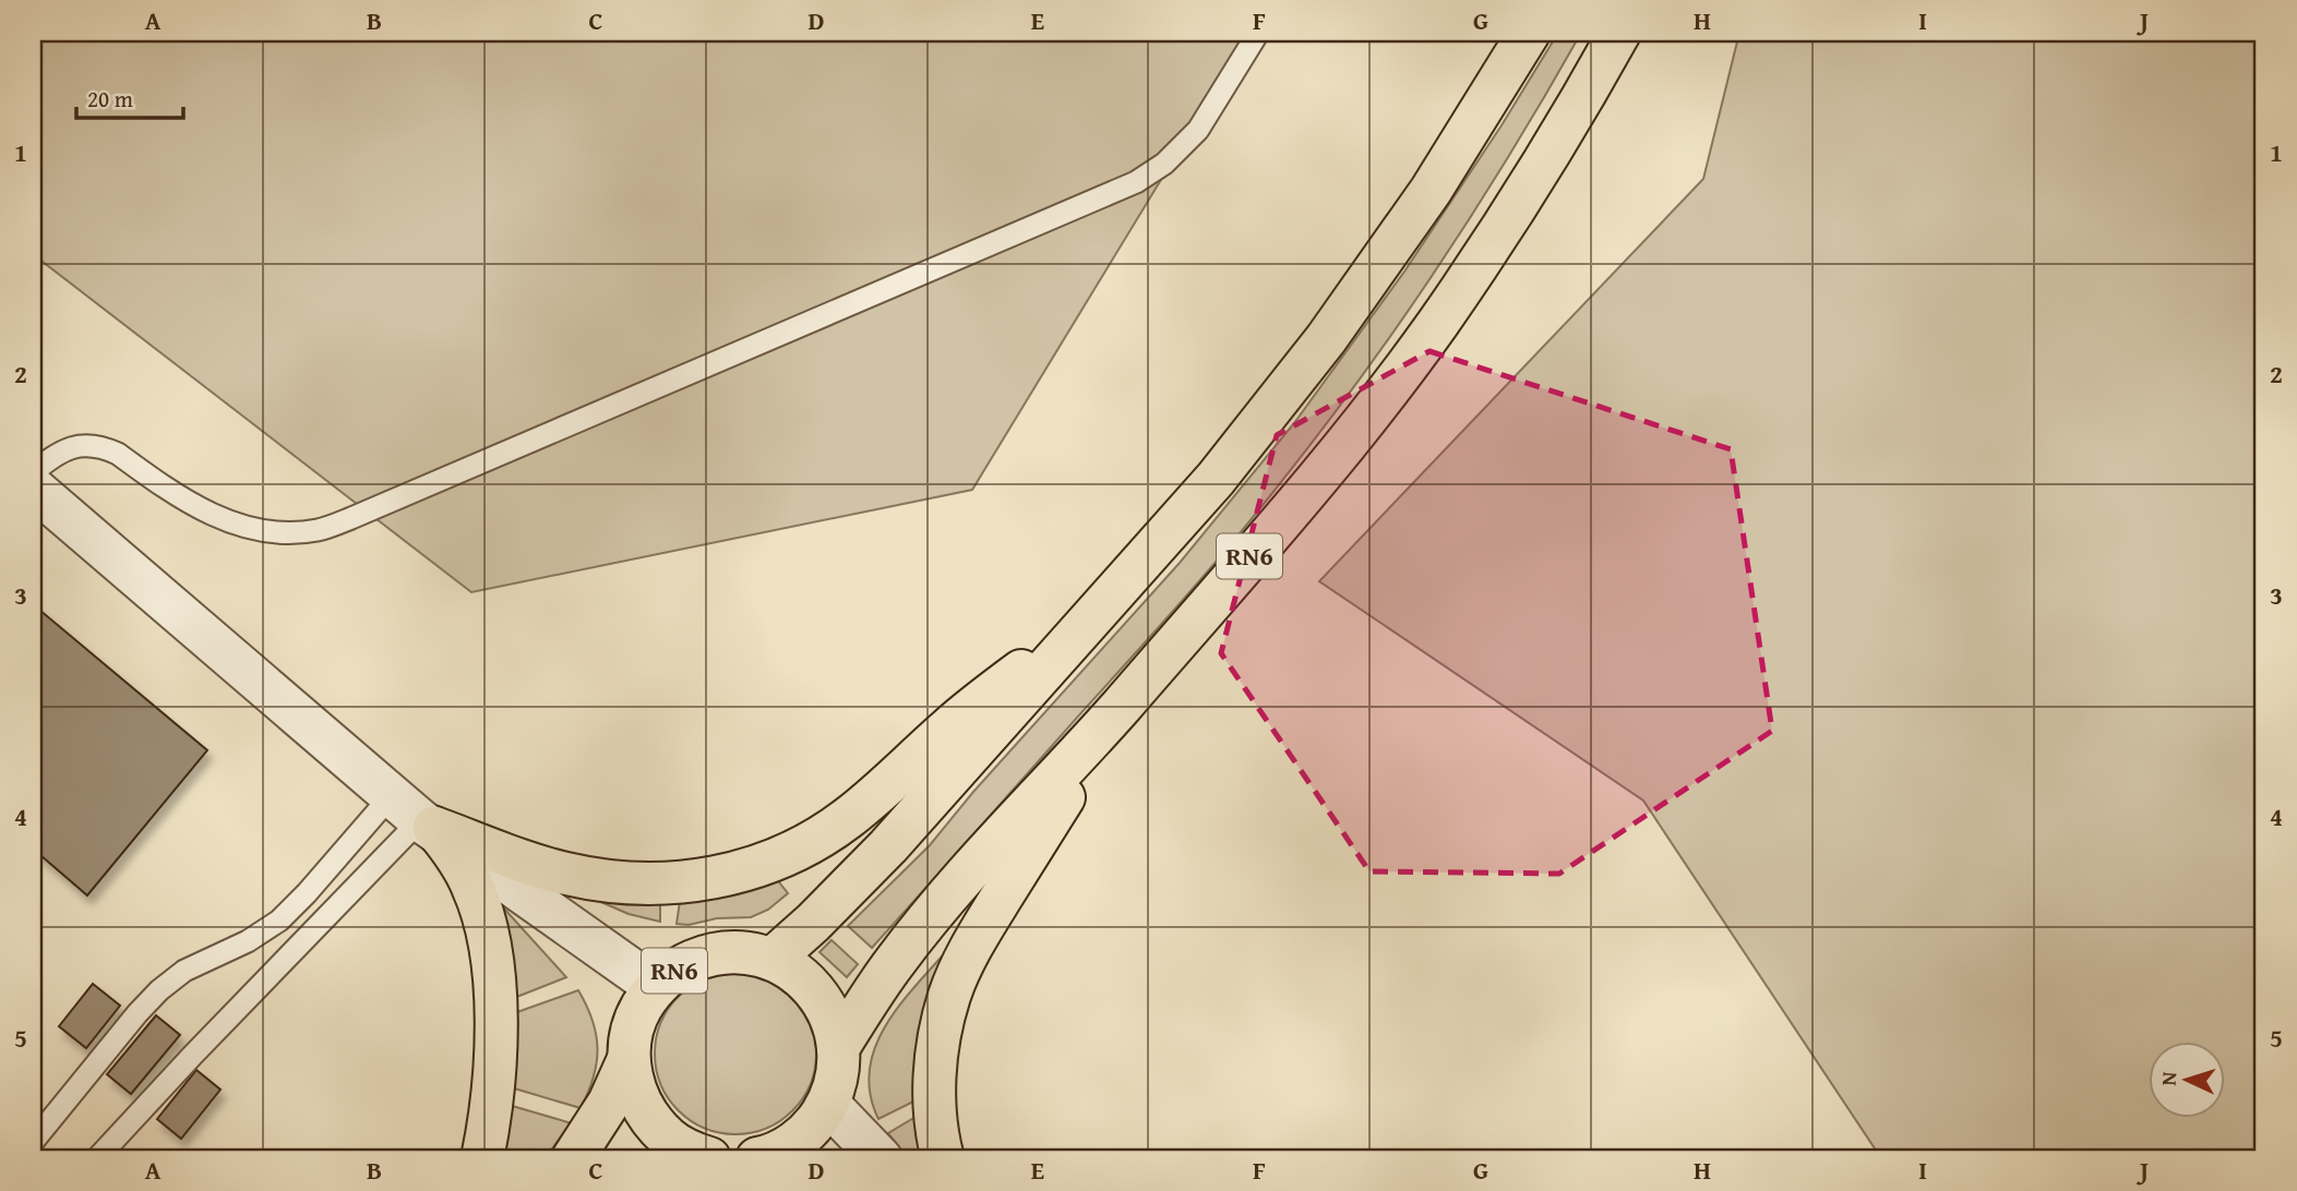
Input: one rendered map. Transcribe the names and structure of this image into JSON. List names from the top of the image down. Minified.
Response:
{"streets":{"highway":["RN6"]},"scale_bar":"20 m","north":"left","grid":{"columns":["A","B","C","D","E","F","G","H","I","J"],"rows":["1","2","3","4","5"]}}
